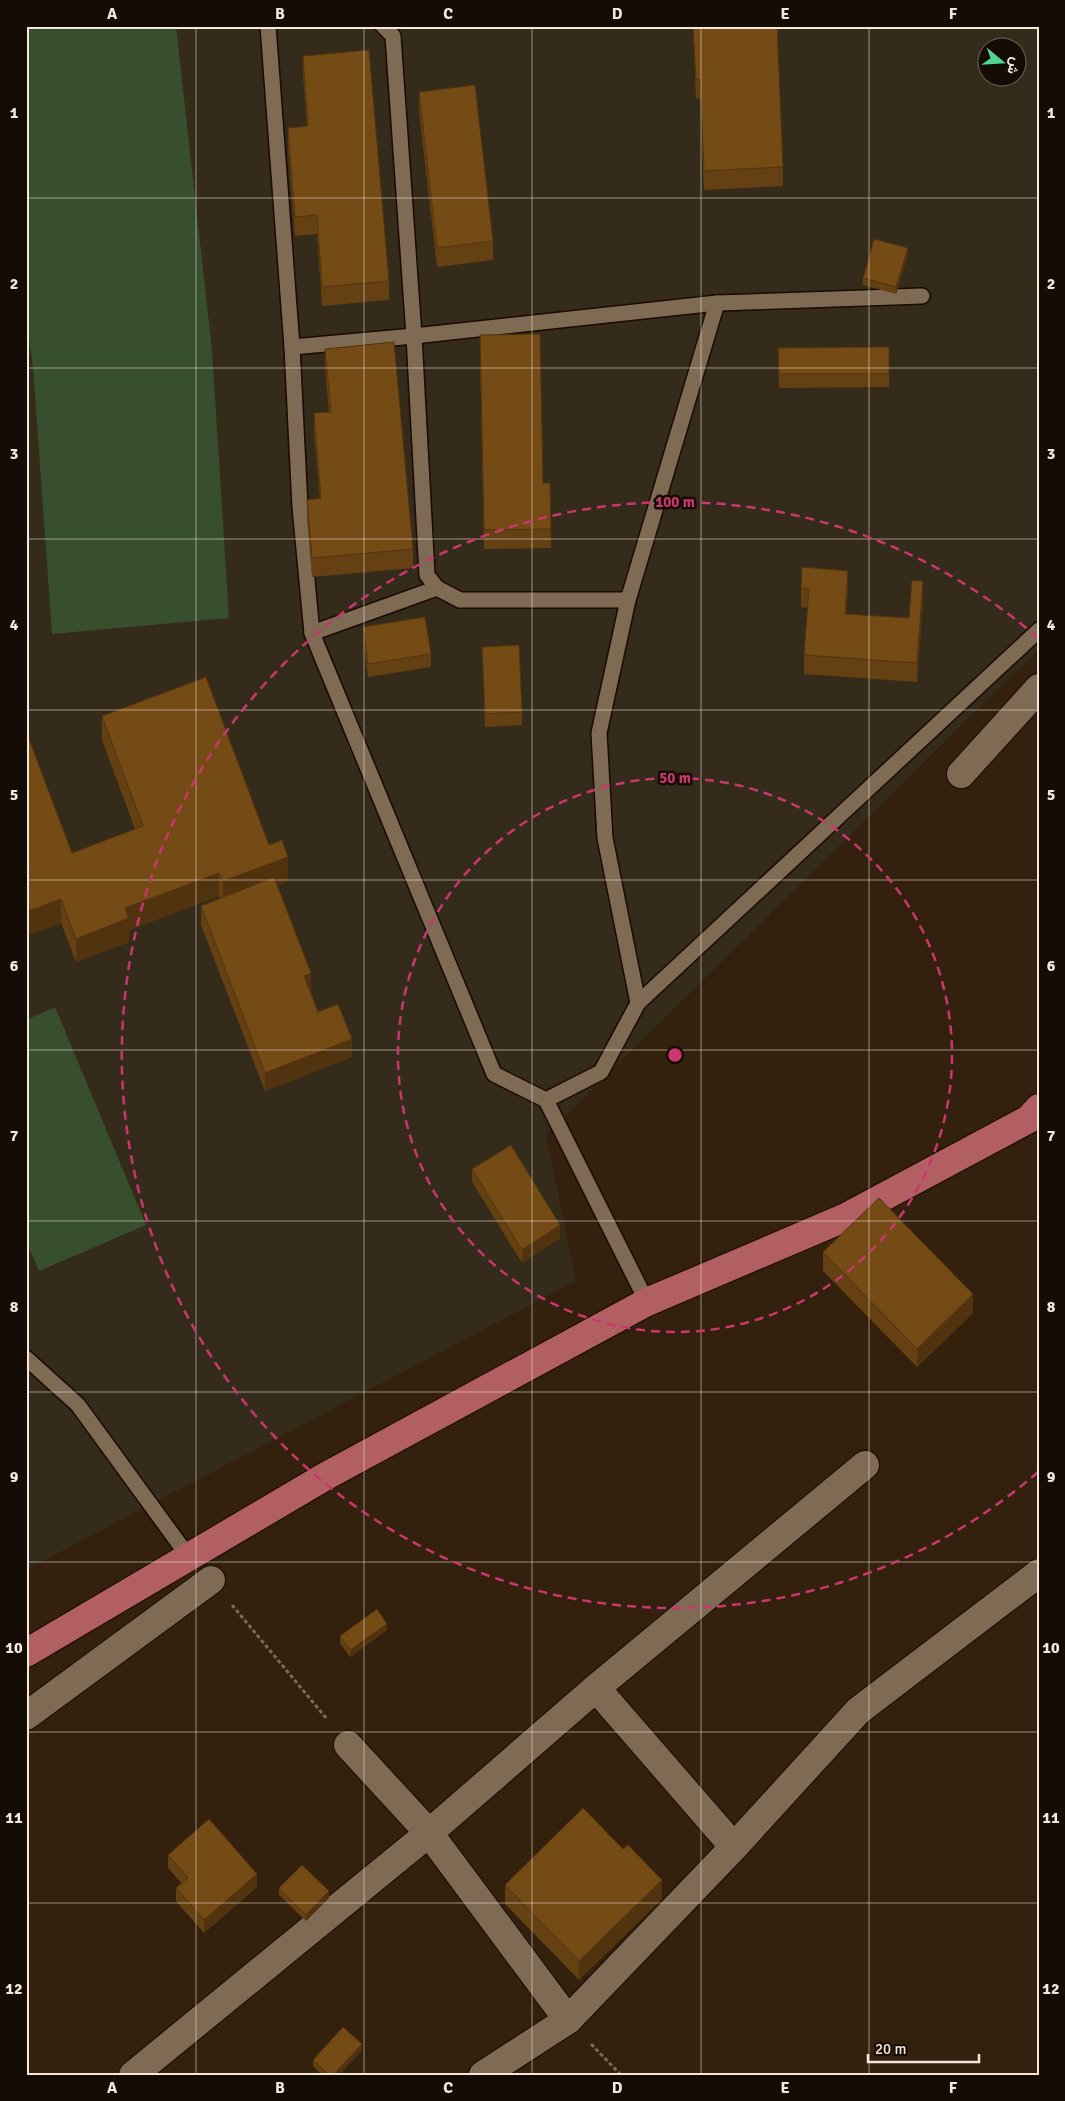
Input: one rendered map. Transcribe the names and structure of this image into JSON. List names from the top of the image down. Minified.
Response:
{"scale_bar":"20 m","north":"right","grid":{"columns":["A","B","C","D","E","F"],"rows":["1","2","3","4","5","6","7","8","9","10","11","12"]},"rings":["100 m","50 m"]}
